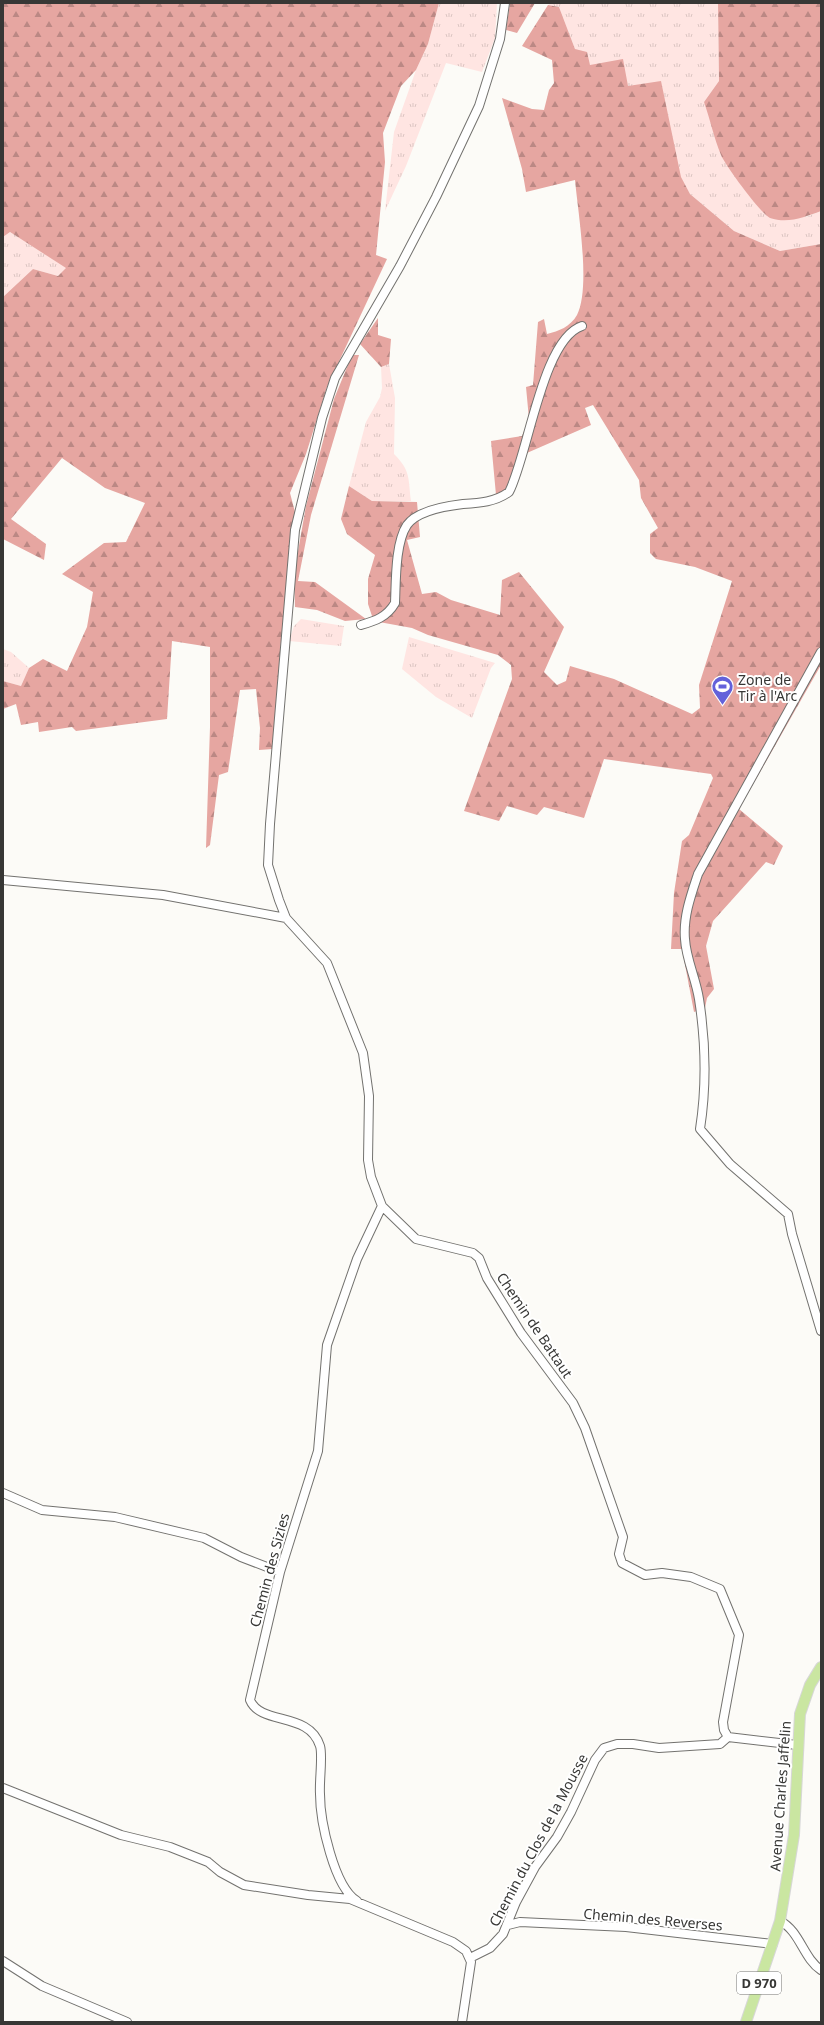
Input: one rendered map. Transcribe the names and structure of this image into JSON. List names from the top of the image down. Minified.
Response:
{"streets":{"main road":["Avenue Charles Jaffelin","D 970"],"street":["Chemin de Battaut","Chemin des Sizies","Chemin du Clos de la Mousse","Chemin des Reverses"]},"crossings":[["Chemin de Battaut","Chemin des Sizies"],["Chemin de Battaut","Chemin du Clos de la Mousse"],["Avenue Charles Jaffelin","Chemin des Reverses"],["Chemin du Clos de la Mousse","Chemin des Reverses"]],"places":{"sports":["Zone de Tir à l'Arc"]}}
